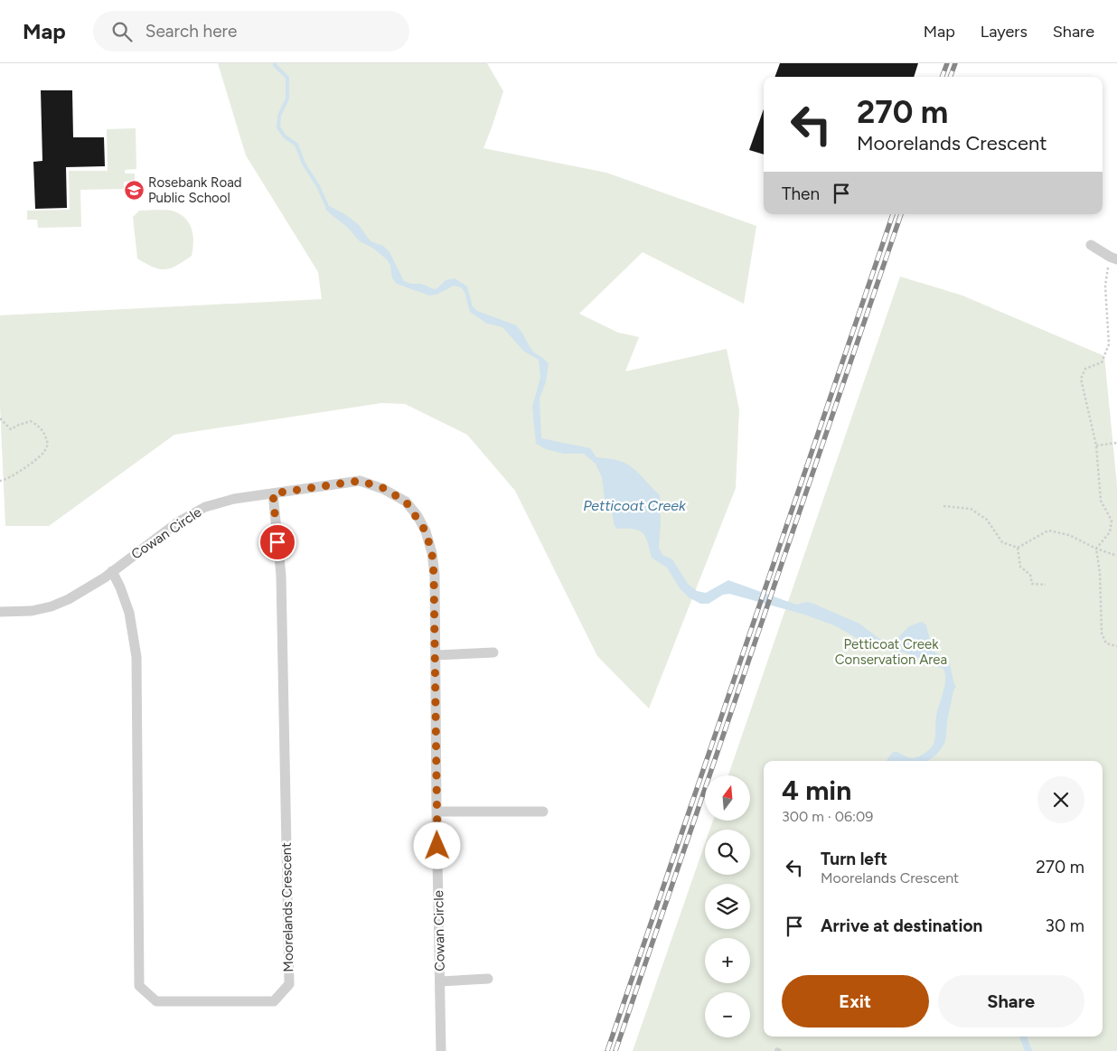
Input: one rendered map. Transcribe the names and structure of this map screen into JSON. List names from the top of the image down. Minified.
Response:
{"streets":{"street":["Cowan Circle","Moorelands Crescent"]},"crossings":[["Cowan Circle","Moorelands Crescent"]],"water":["Petticoat Creek"],"parks":["Petticoat Creek Conservation Area"],"places":{"school or university":["Rosebank Road Public School"]},"north":"top","page":{"header":"Map","search":"Search here","nav":["Map","Layers","Share"],"turn":["270 m","Moorelands Crescent"],"then":"Then","heading":["4 min","300 m · 06:09"],"map_buttons":["+","−"],"list":[{"name":"Turn left","note":"Moorelands Crescent","value":"270 m"},{"name":"Arrive at destination","value":"30 m"}],"buttons":["Exit","Share"]}}
